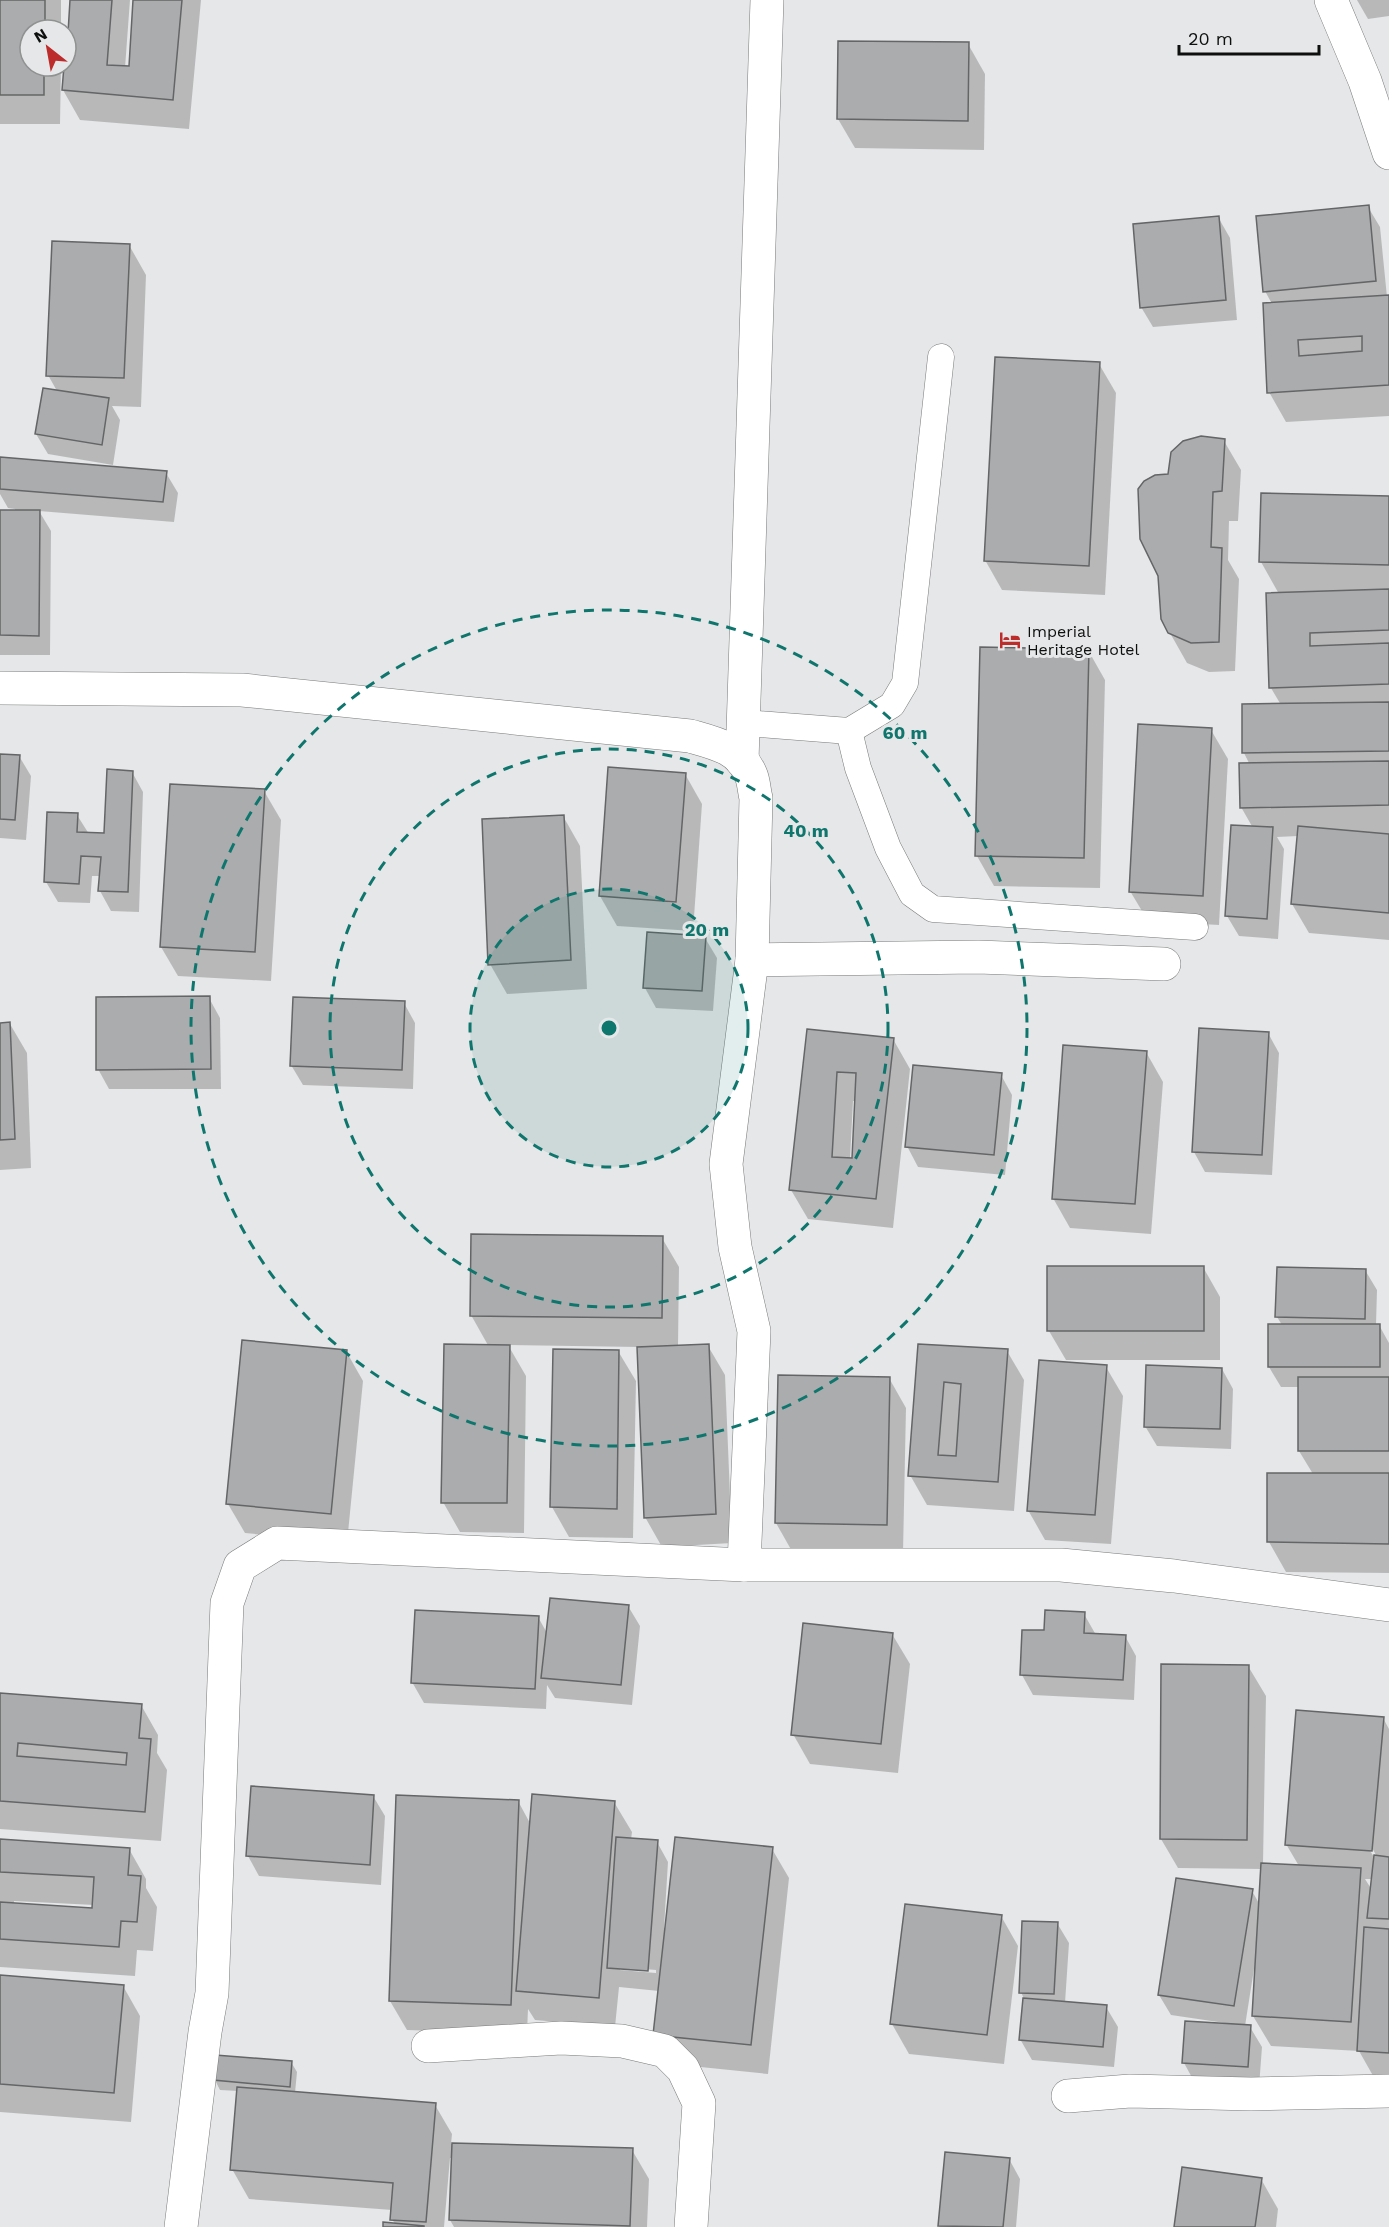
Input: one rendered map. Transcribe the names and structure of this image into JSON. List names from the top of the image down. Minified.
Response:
{"places":{"hotel":["Imperial Heritage Hotel"]},"scale_bar":"20 m","north":"top left","rings":["60 m","40 m","20 m"]}
